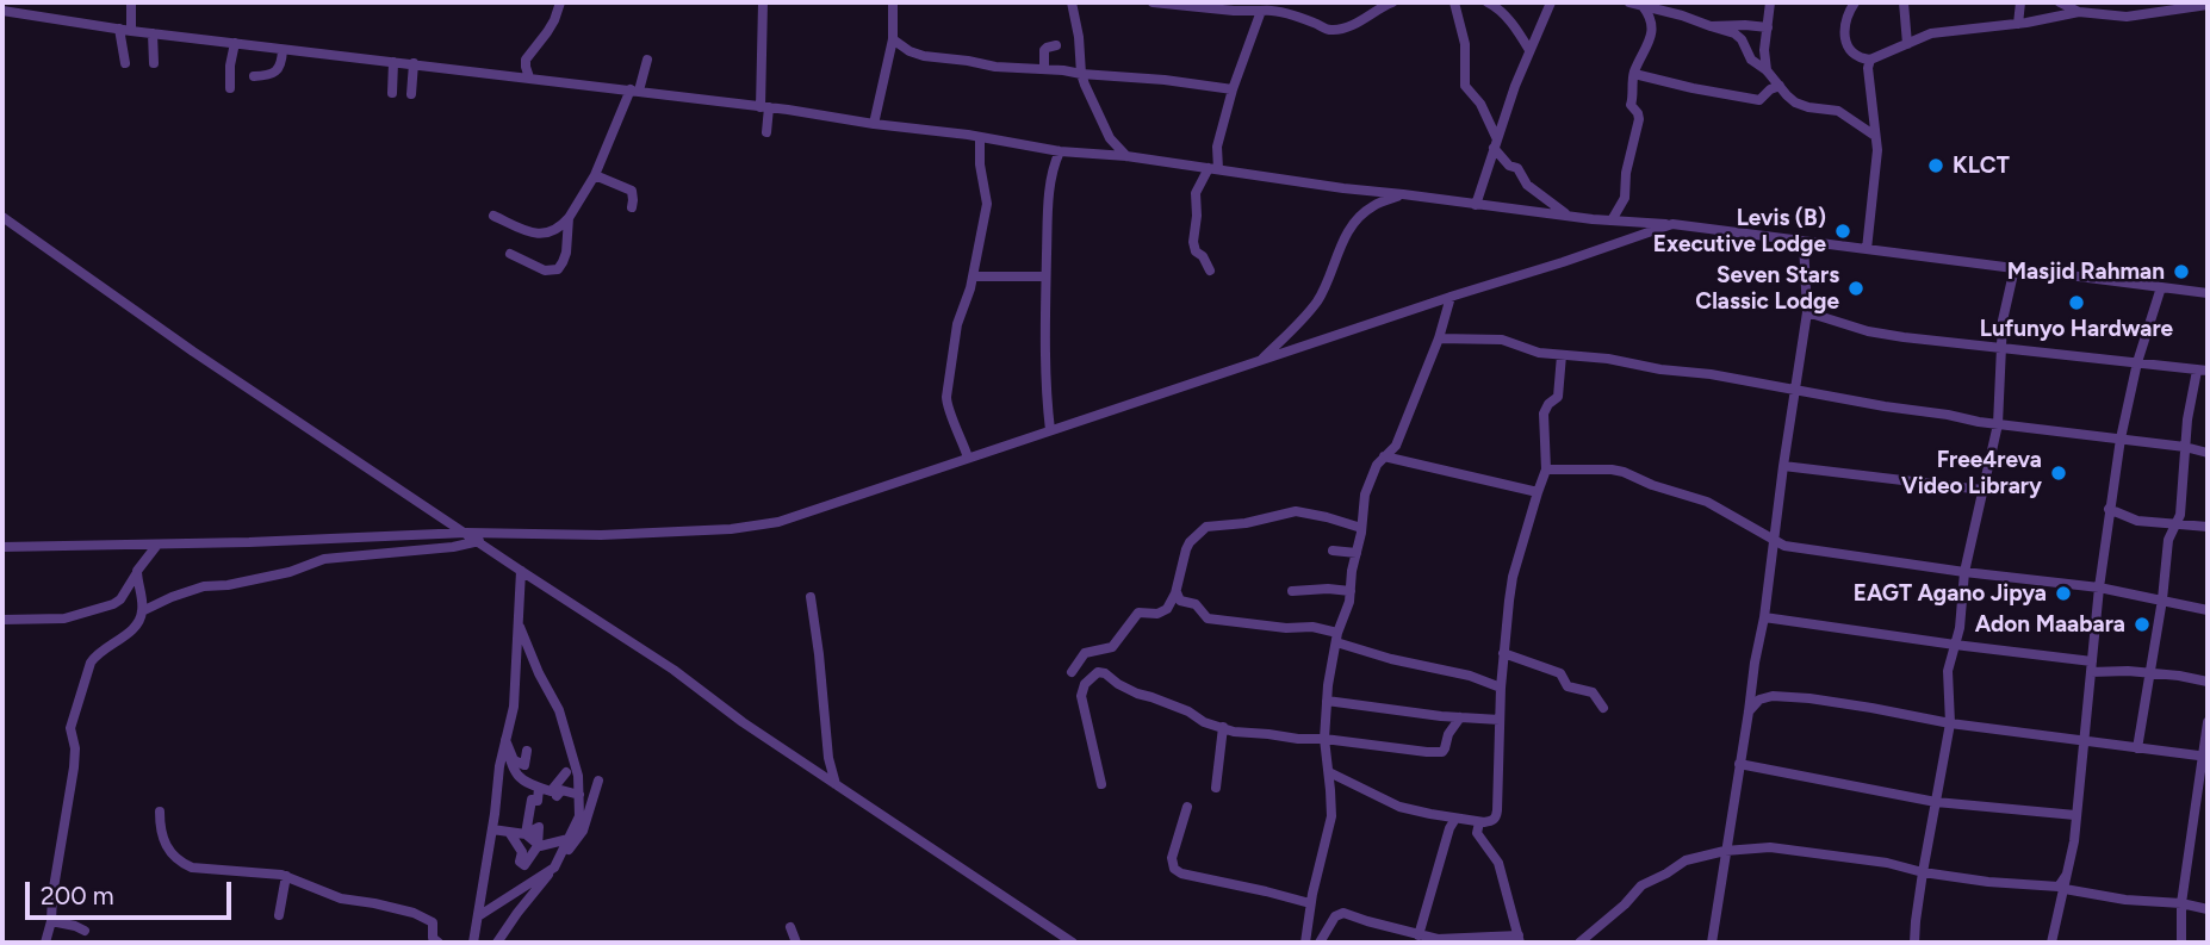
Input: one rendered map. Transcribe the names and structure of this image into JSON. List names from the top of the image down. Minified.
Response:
{"places":["KLCT","Levis (B) Executive Lodge","Masjid Rahman","Seven Stars Classic Lodge","Lufunyo Hardware","Free4reva Video Library","EAGT Agano Jipya","Adon Maabara"],"scale_bar":"200 m"}
